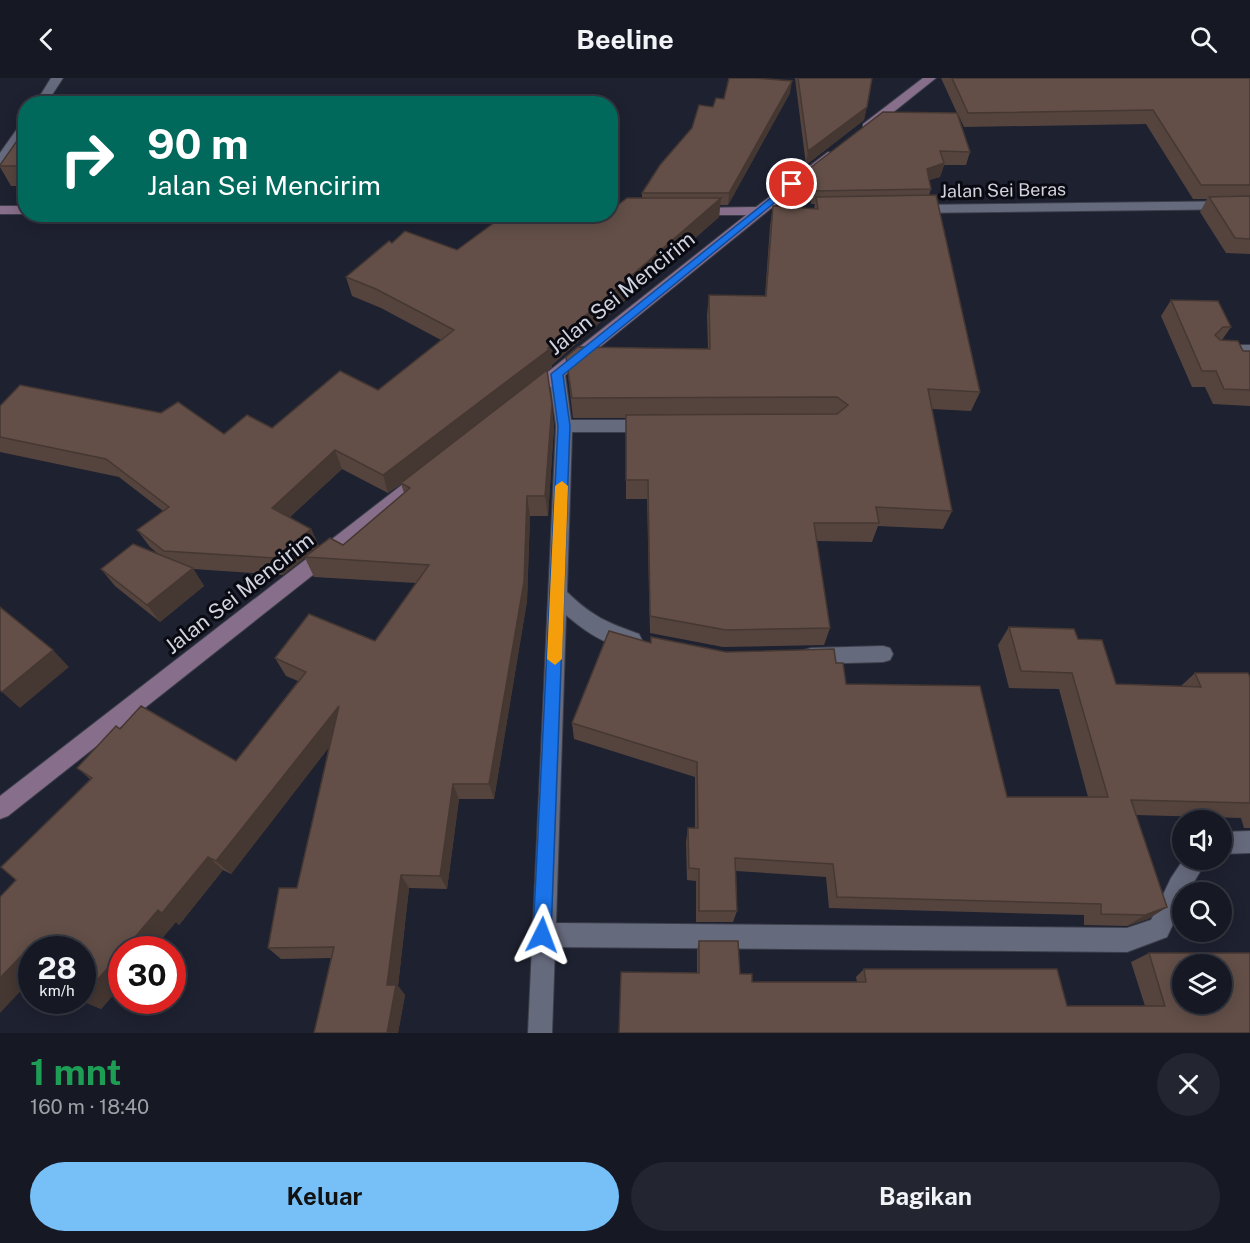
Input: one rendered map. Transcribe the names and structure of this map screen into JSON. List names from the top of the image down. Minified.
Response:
{"streets":{"street":["Jalan Sei Beras","Jalan Sei Mencirim"]},"page":{"header":"Beeline","turn":["90 m","Jalan Sei Mencirim"],"speed":"28 km/h","limit":"30","heading":["1 mnt","160 m · 18:40"],"buttons":["Keluar","Bagikan"]}}
